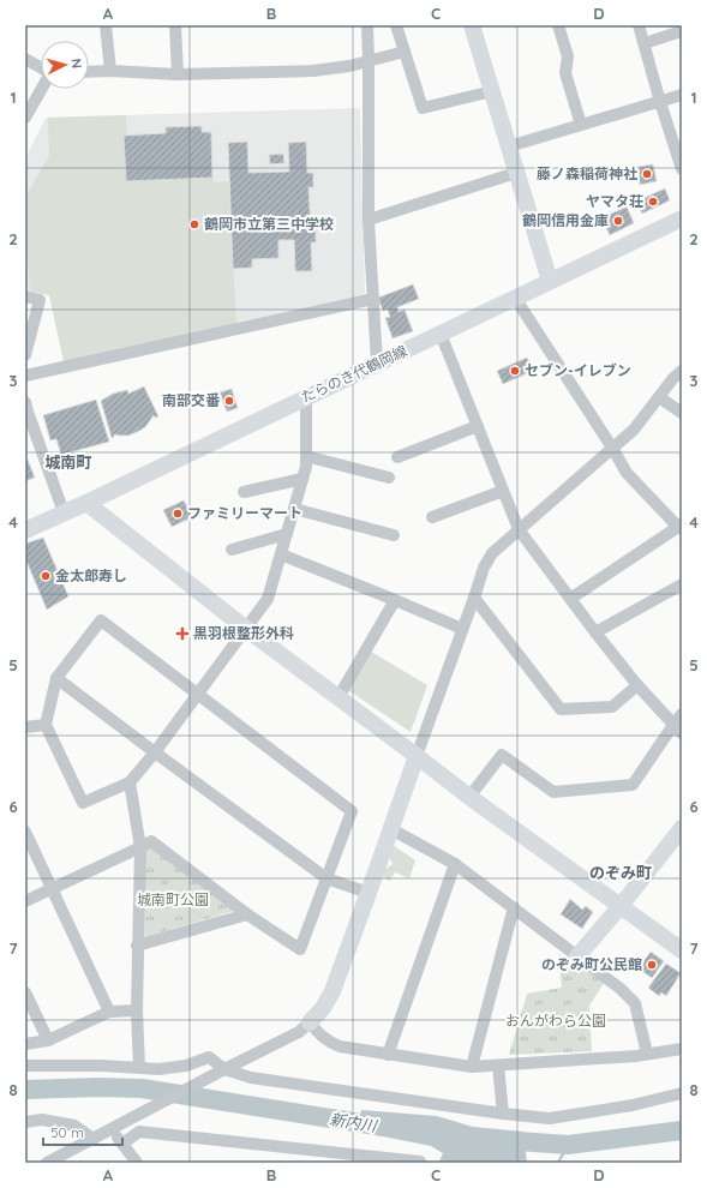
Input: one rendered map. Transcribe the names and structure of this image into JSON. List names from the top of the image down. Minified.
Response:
{"streets":{"street":["たらのき代鶴岡線"]},"districts":["城南町","のぞみ町"],"water":["新内川"],"parks":["城南町公園","おんがわら公園"],"places":{"other":["藤ノ森稲荷神社","ヤマタ荘","鶴岡信用金庫","鶴岡市立第三中学校","セブン-イレブン","南部交番","ファミリーマート","金太郎寿し","のぞみ町公民館"],"health":["黒羽根整形外科"]},"scale_bar":"50 m","north":"right","grid":{"columns":["A","B","C","D"],"rows":["1","2","3","4","5","6","7","8"]}}
